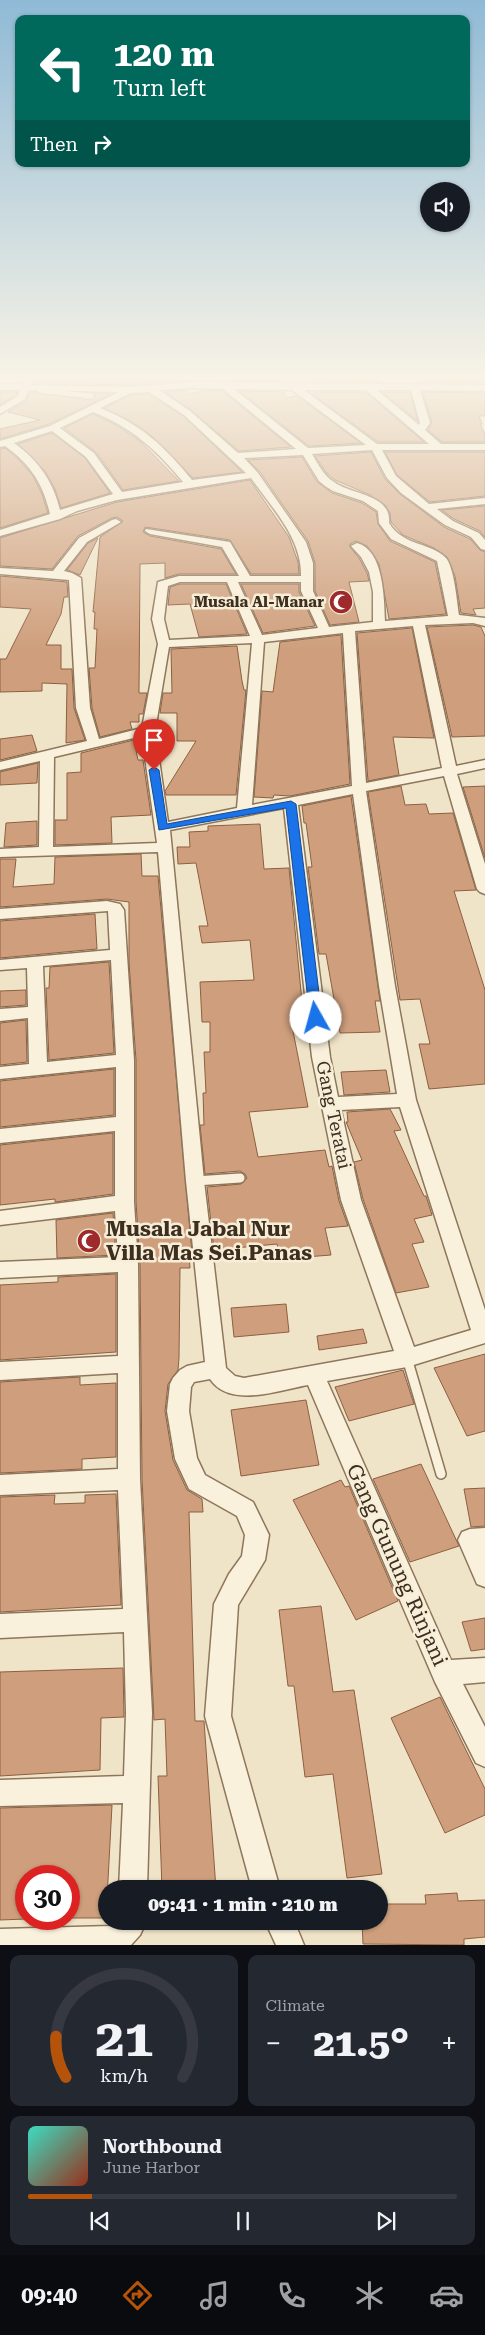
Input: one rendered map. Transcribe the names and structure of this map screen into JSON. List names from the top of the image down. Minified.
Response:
{"streets":{"street":["Gang Teratai","Gang Gunung Rinjani"]},"places":{"mosque":["Musala Al-Manar","Musala Jabal Nur Villa Mas Sei.Panas"]},"page":{"turn":["120 m","Turn left"],"then":"Then","limit":"30","trip":"09:41 · 1 min · 210 m","tile":"Climate","heat":["−","21.5°","+"],"song":["Northbound","June Harbor"],"tabs":"09:40","gauge":["21","km/h"]}}
